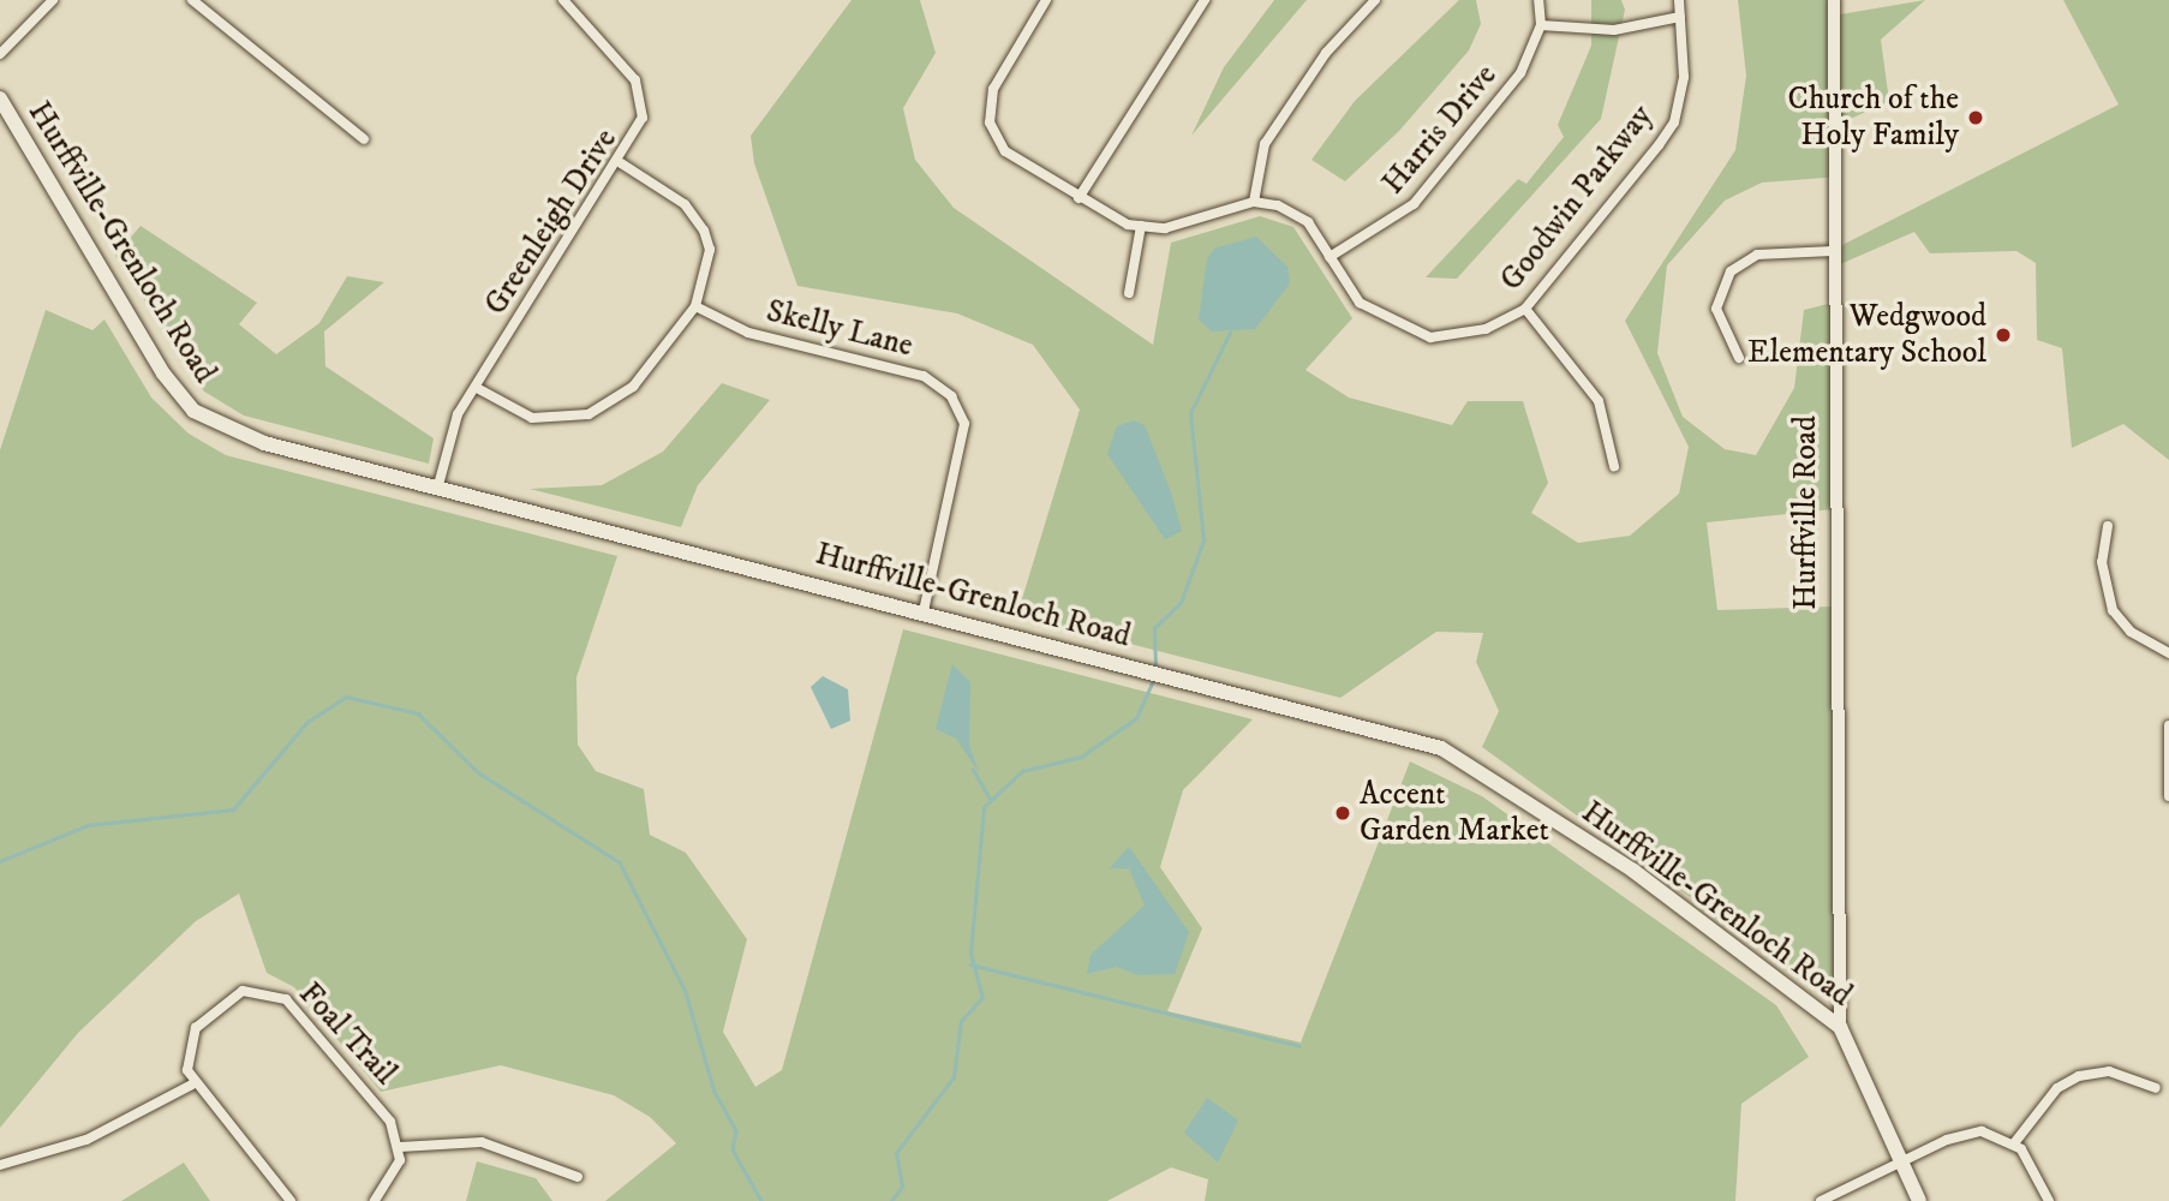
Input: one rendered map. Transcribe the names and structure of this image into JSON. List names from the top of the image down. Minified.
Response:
{"streets":{"main road":["Hurffville-Grenloch Road"],"street":["Harris Drive","Goodwin Parkway","Greenleigh Drive","Skelly Lane","Hurffville Road","Foal Trail"]},"crossings":[["Harris Drive","Goodwin Parkway"],["Greenleigh Drive","Hurffville-Grenloch Road"],["Hurffville-Grenloch Road","Skelly Lane"],["Hurffville-Grenloch Road","Hurffville Road"]],"places":["Church of the Holy Family","Wedgwood Elementary School","Accent Garden Market"]}
